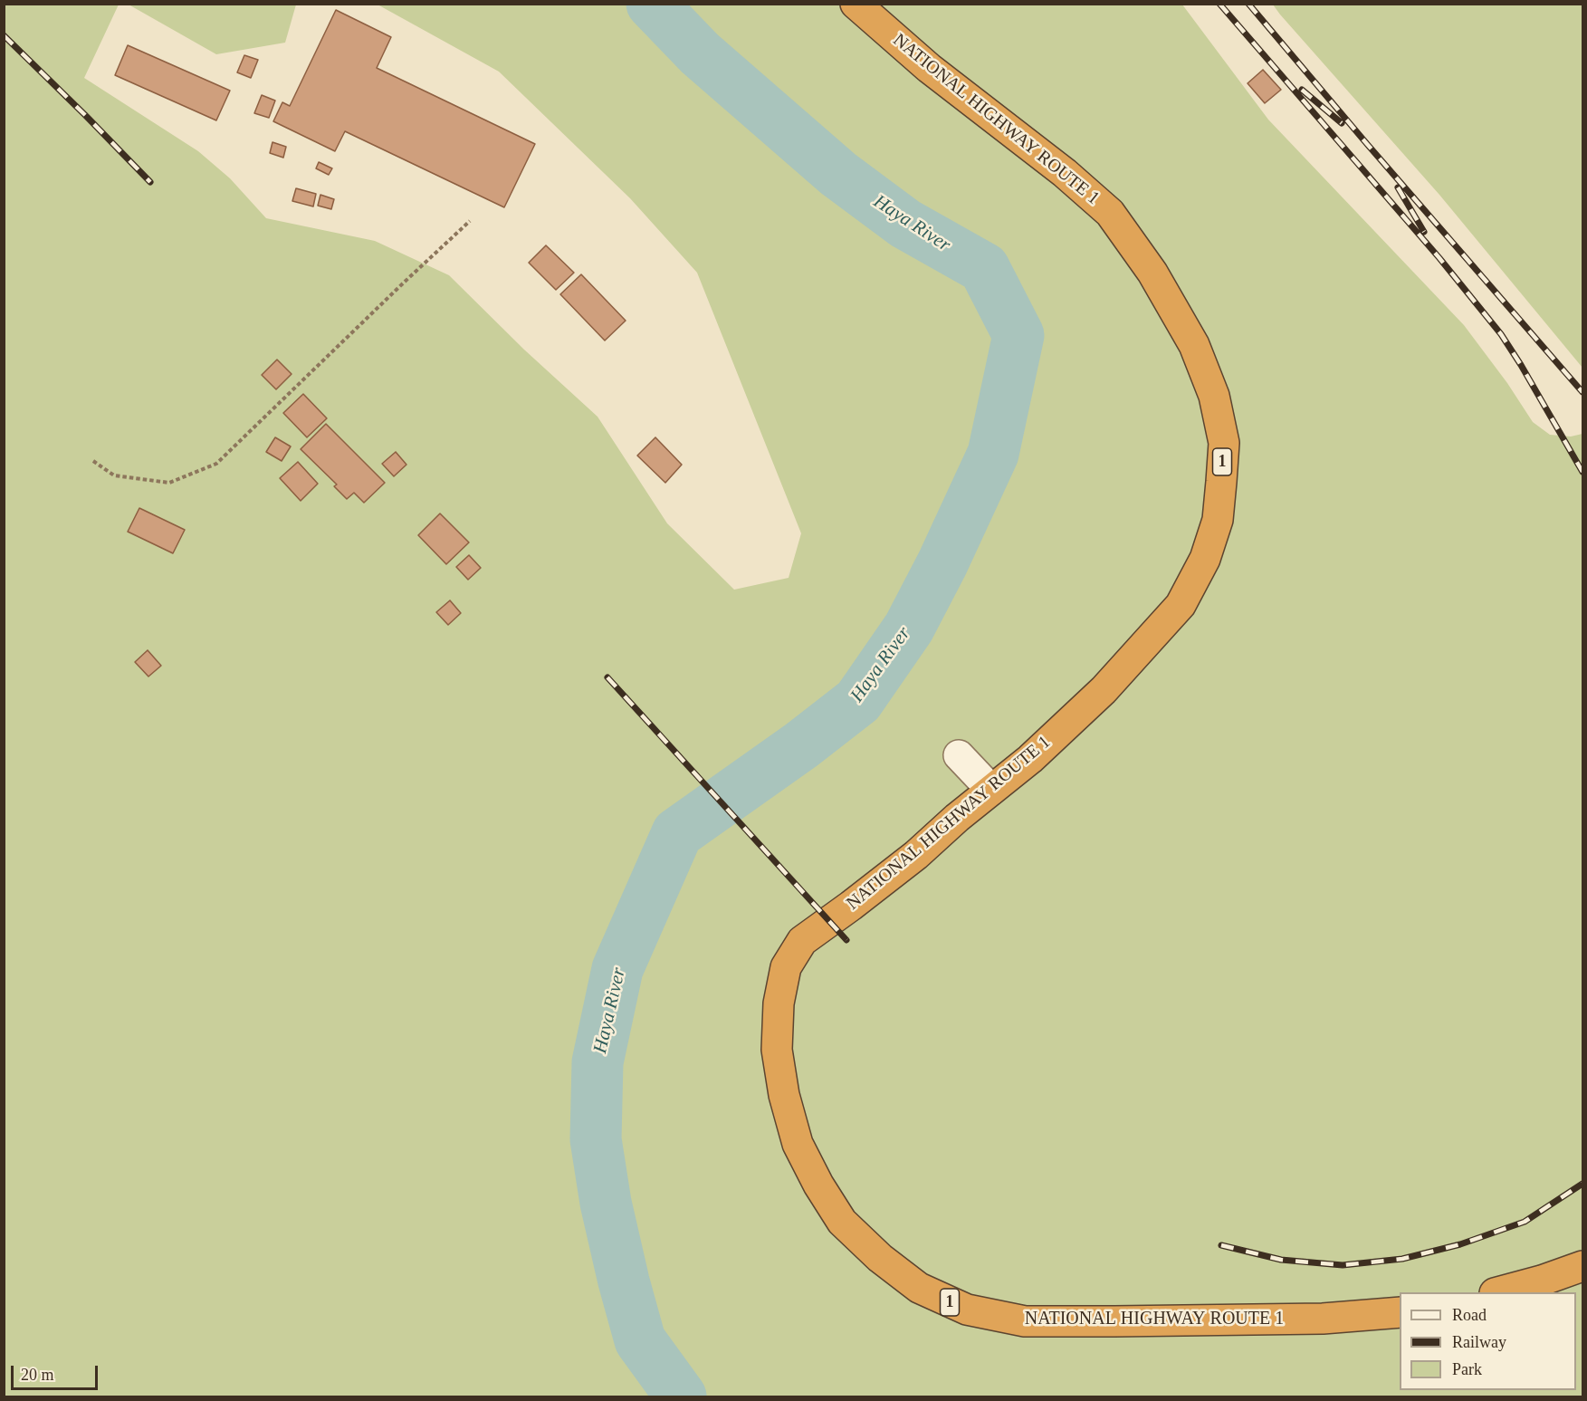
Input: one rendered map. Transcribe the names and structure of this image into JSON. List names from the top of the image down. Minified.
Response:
{"streets":{"highway":["NATIONAL HIGHWAY ROUTE 1","1"]},"water":["Haya River"],"legend":["Road","Railway","Park"],"scale_bar":"20 m"}
